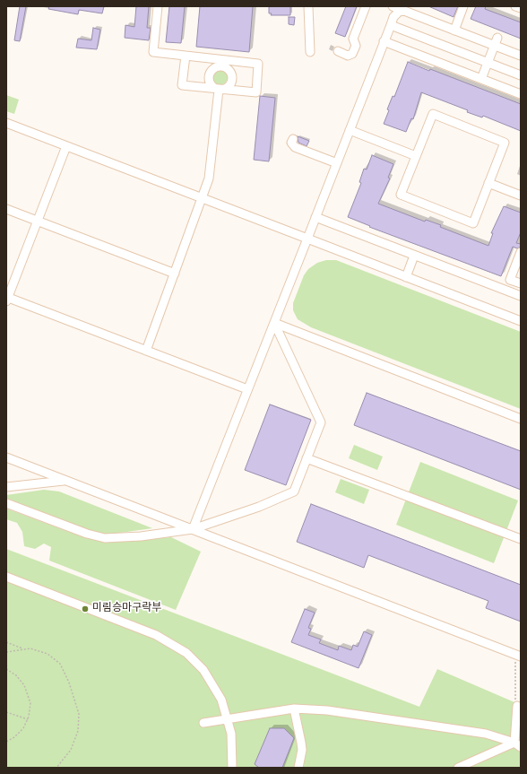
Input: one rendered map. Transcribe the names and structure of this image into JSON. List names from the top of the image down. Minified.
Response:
{"places":["미림승마구락부"]}
